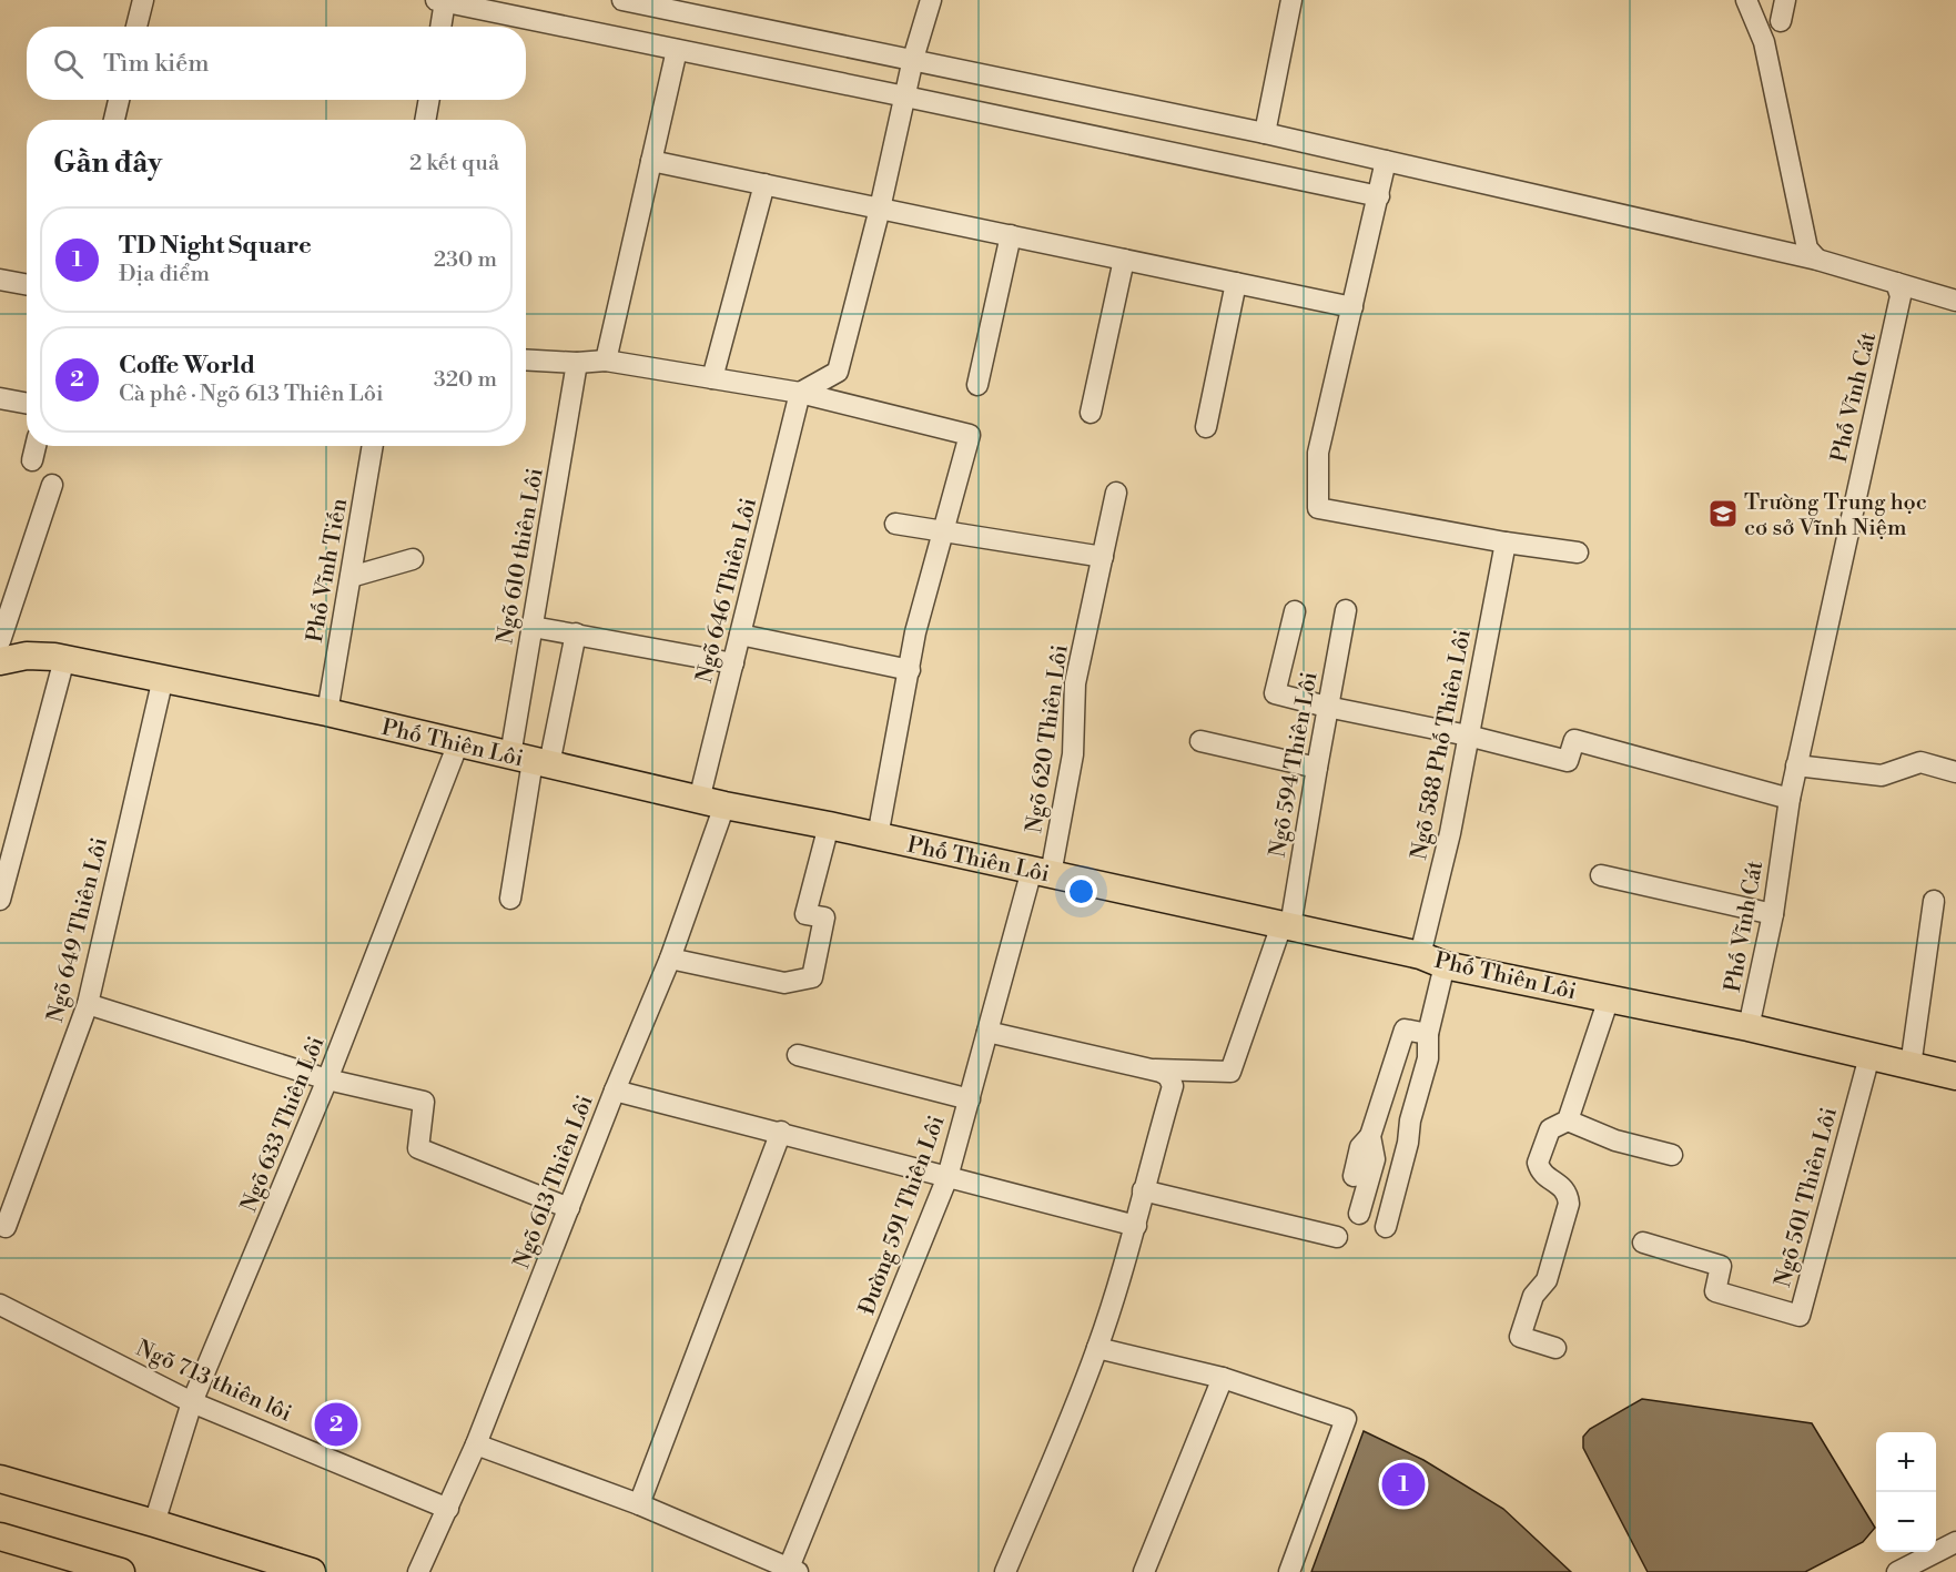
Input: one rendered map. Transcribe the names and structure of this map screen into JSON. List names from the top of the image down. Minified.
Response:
{"streets":{"main road":["Phố Thiên Lôi"],"street":["Phố Vĩnh Cát","Ngõ 610 thiên Lôi","Phố Vĩnh Tiến","Ngõ 646 Thiên Lôi","Ngõ 620 Thiên Lôi","Ngõ 588 Phố Thiên Lôi","Ngõ 594 Thiên Lôi","Ngõ 649 Thiên Lôi","Ngõ 633 Thiên Lôi","Ngõ 613 Thiên Lôi","Ngõ 501 Thiên Lôi","Đường 591 Thiên Lôi","Ngõ 713 thiên lôi"]},"crossings":[["Phố Vĩnh Cát","Phố Thiên Lôi"],["Ngõ 610 thiên Lôi","Phố Thiên Lôi"],["Phố Vĩnh Tiến","Phố Thiên Lôi"],["Ngõ 646 Thiên Lôi","Phố Thiên Lôi"],["Ngõ 646 Thiên Lôi","Ngõ 613 Thiên Lôi"],["Ngõ 620 Thiên Lôi","Phố Thiên Lôi"],["Ngõ 620 Thiên Lôi","Đường 591 Thiên Lôi"],["Phố Thiên Lôi","Ngõ 588 Phố Thiên Lôi"],["Phố Thiên Lôi","Ngõ 594 Thiên Lôi"],["Phố Thiên Lôi","Ngõ 649 Thiên Lôi"],["Phố Thiên Lôi","Ngõ 633 Thiên Lôi"],["Phố Thiên Lôi","Ngõ 613 Thiên Lôi"],["Phố Thiên Lôi","Ngõ 501 Thiên Lôi"],["Phố Thiên Lôi","Đường 591 Thiên Lôi"],["Ngõ 633 Thiên Lôi","Ngõ 713 thiên lôi"],["Ngõ 613 Thiên Lôi","Ngõ 713 thiên lôi"]],"places":{"school or university":["Trường Trung học cơ sở Vĩnh Niệm"]},"page":{"search":"Tìm kiếm","heading":["Gần đây","2 kết quả"],"list":[{"mark":"1","name":"TD Night Square","note":"Địa điểm","value":"230 m"},{"mark":"2","name":"Coffe World","note":"Cà phê · Ngõ 613 Thiên Lôi","value":"320 m"}],"pins":["2","1"],"map_buttons":["+","−"]}}
